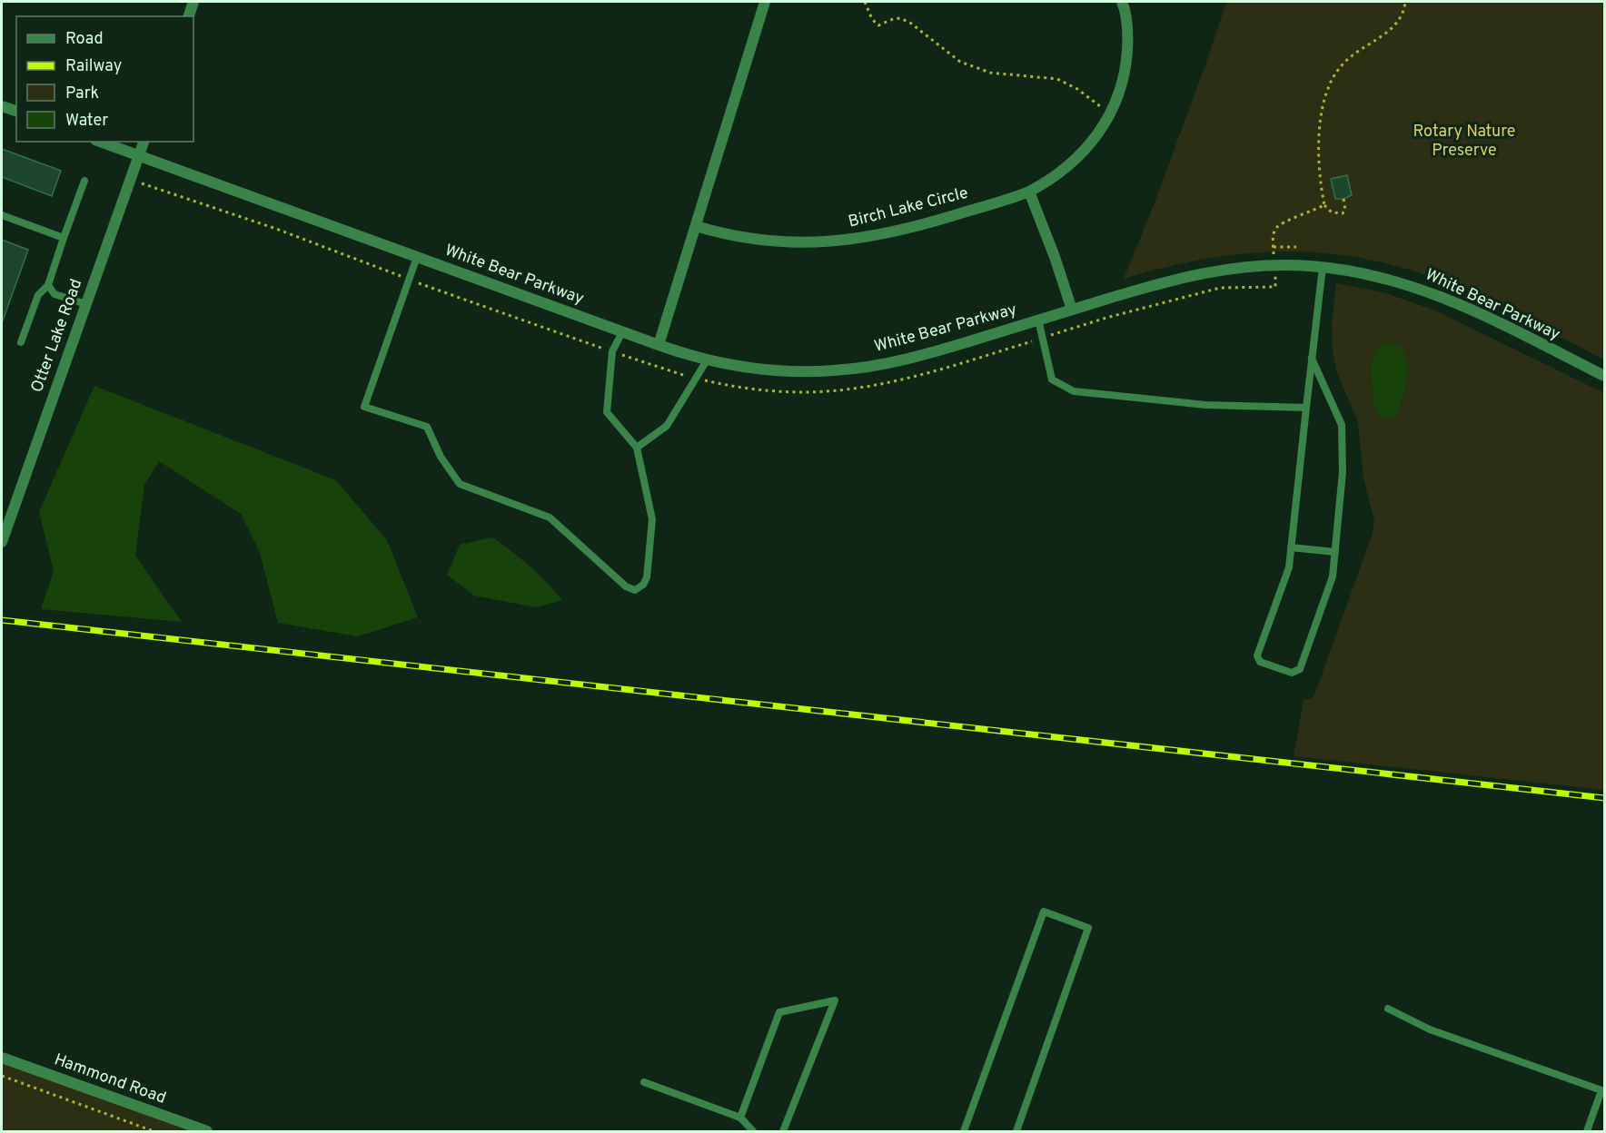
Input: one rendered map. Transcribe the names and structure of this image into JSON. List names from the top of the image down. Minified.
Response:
{"streets":{"street":["Birch Lake Circle","White Bear Parkway","Otter Lake Road","Hammond Road"]},"crossings":[["White Bear Parkway","Otter Lake Road"]],"parks":["Rotary Nature Preserve"],"legend":["Road","Railway","Park","Water"]}
